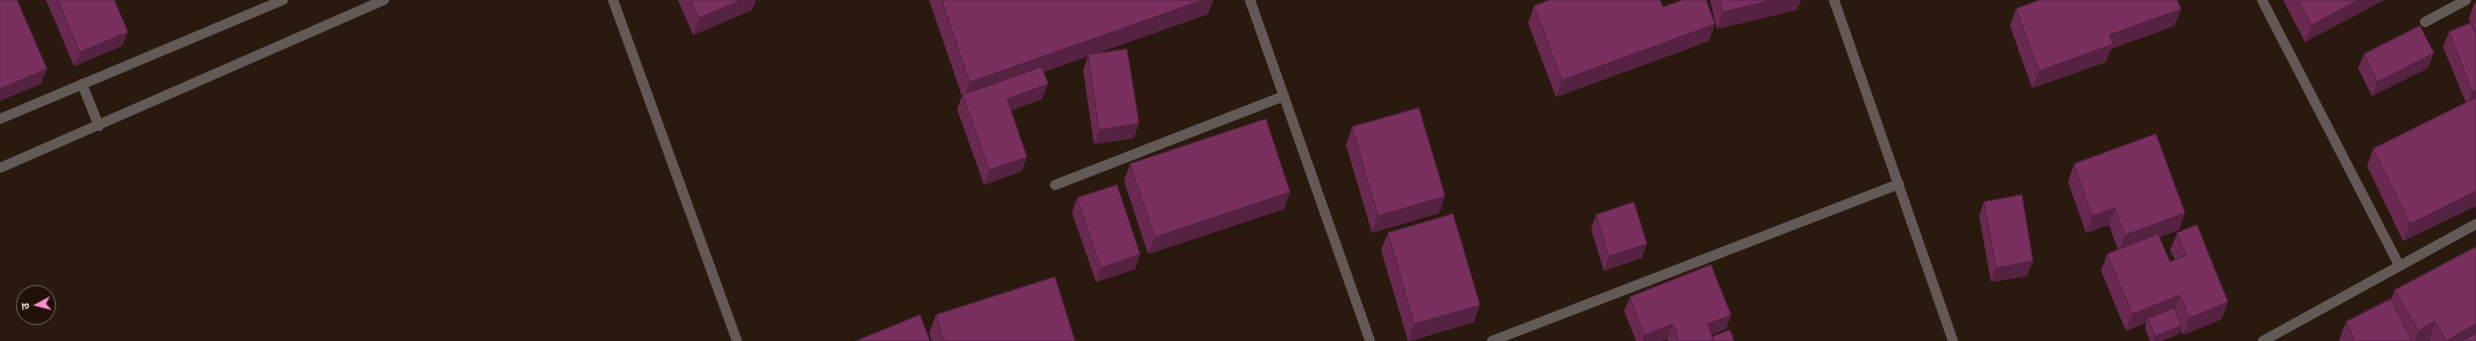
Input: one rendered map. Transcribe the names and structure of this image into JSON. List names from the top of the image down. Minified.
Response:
{"north":"left"}
